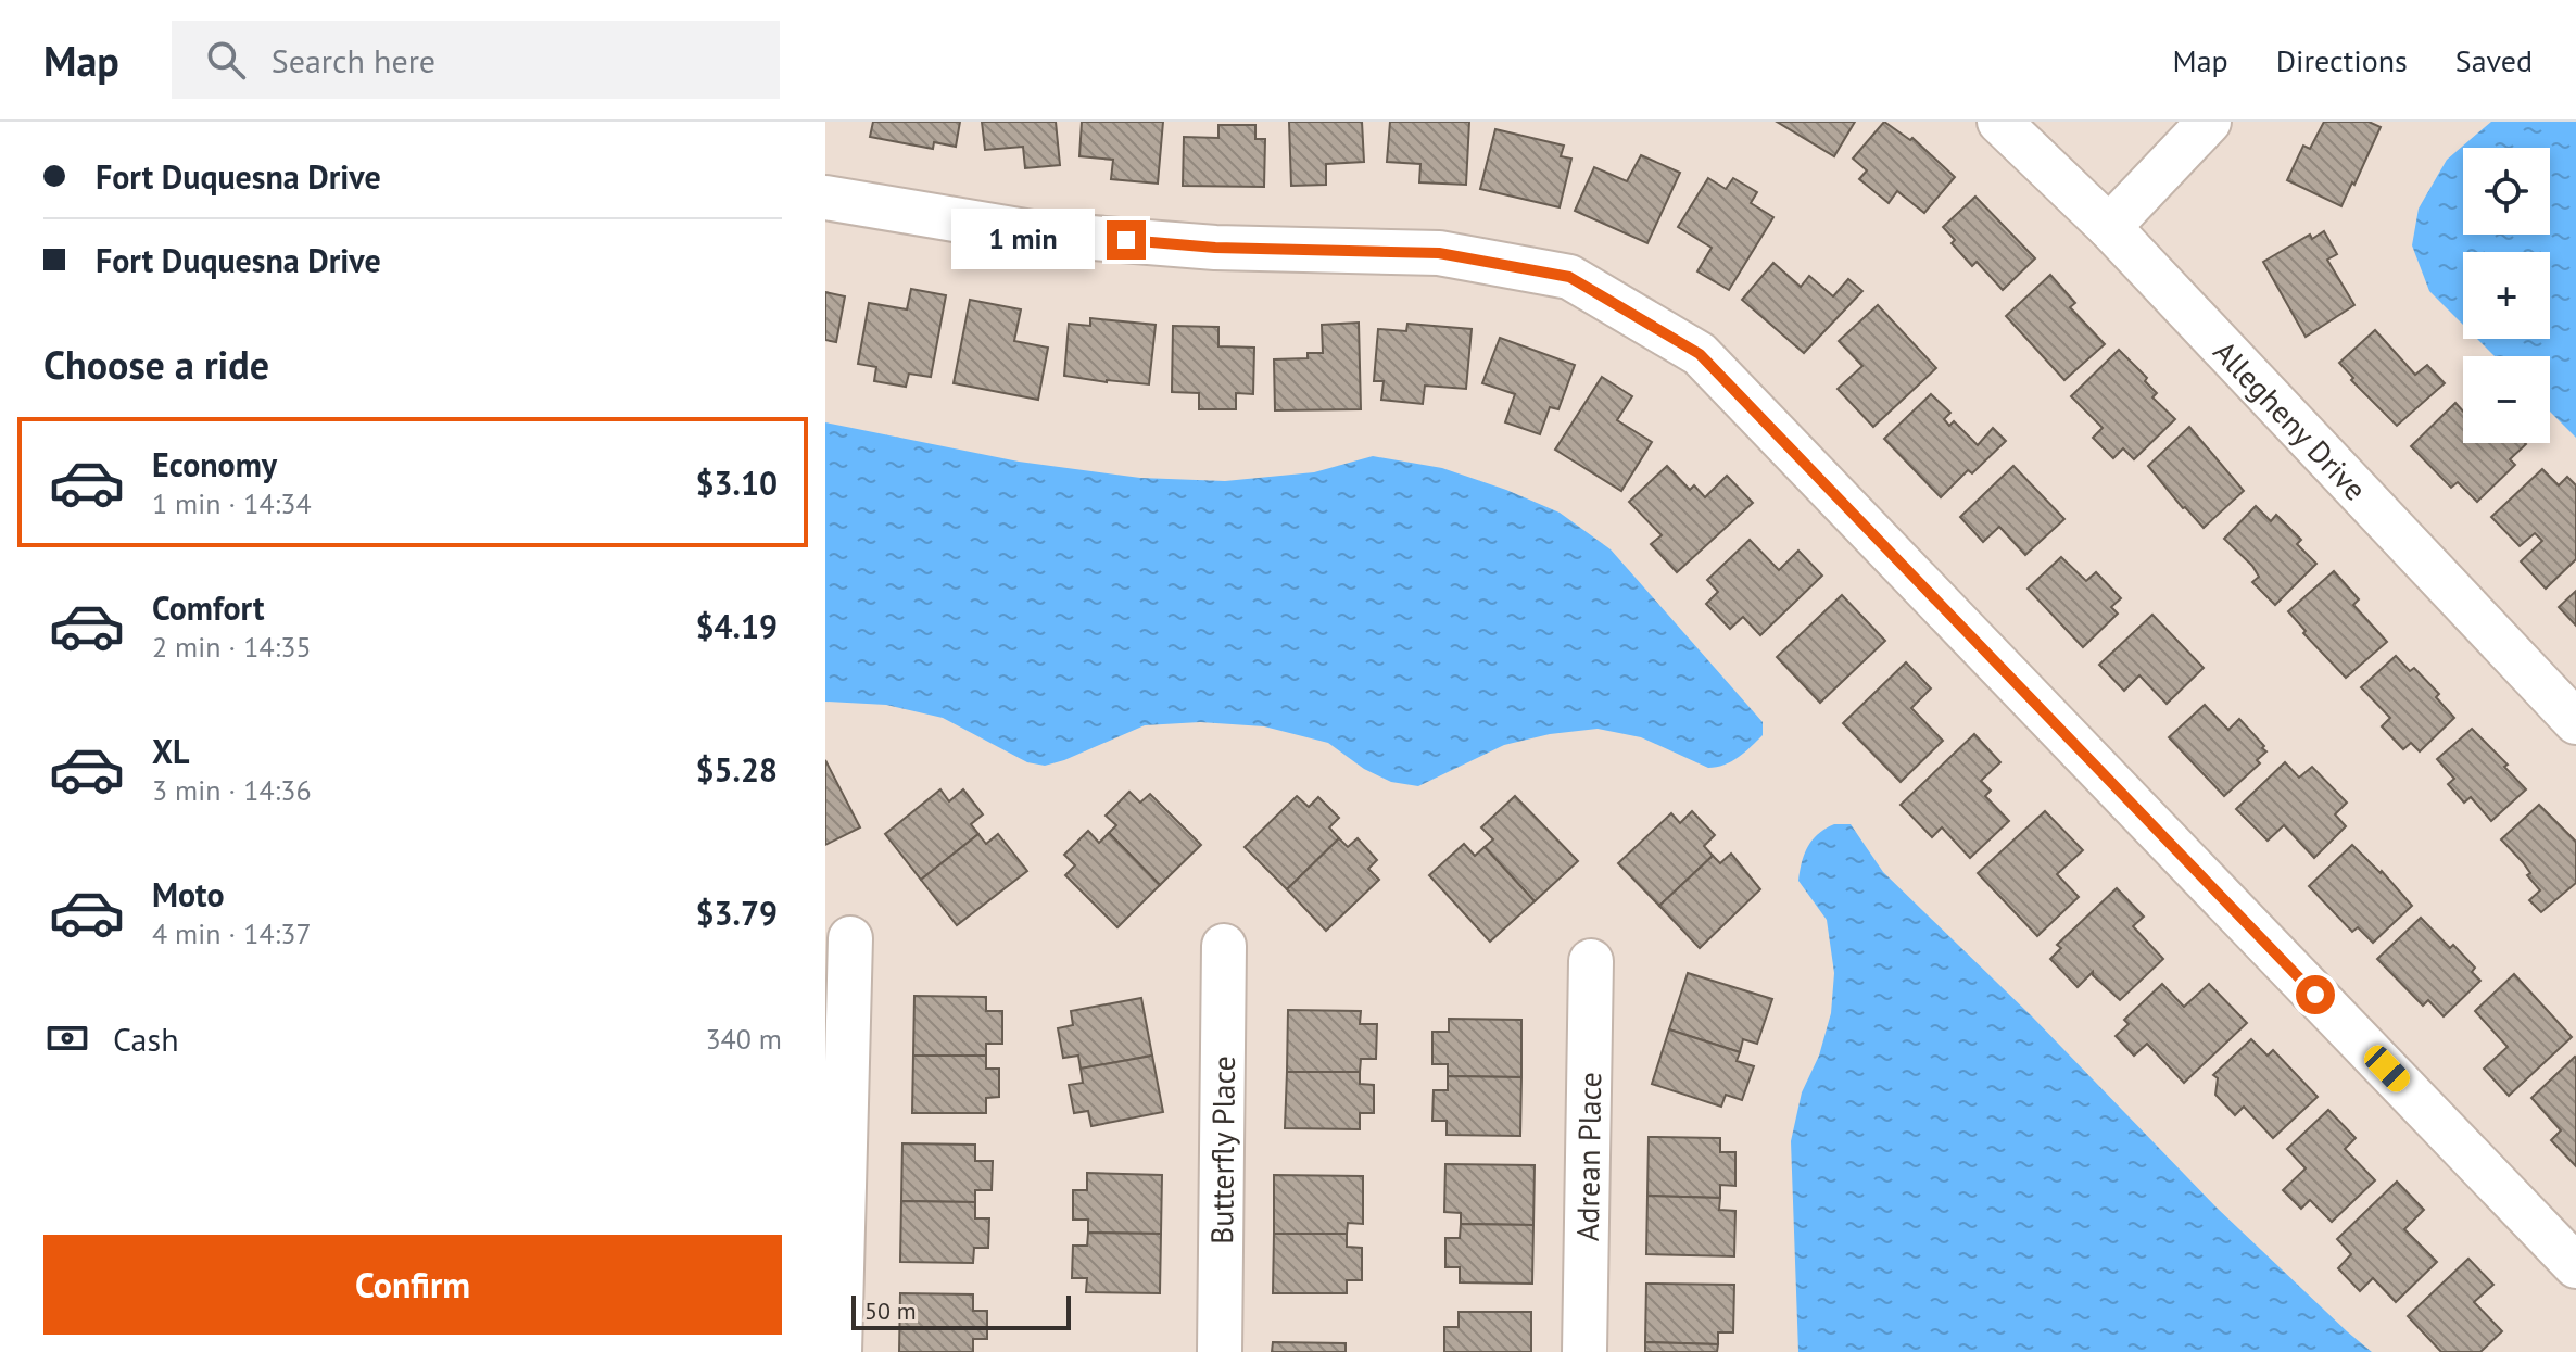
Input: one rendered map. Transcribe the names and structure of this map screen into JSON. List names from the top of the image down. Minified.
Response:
{"streets":{"street":["Allegheny Drive","Butterfly Place","Adrean Place"]},"scale_bar":"50 m","page":{"header":"Map","search":"Search here","nav":["Map","Directions","Saved"],"banner":["Fort Duquesna Drive","Fort Duquesna Drive"],"map_buttons":["+","−"],"bubble":"1 min","heading":"Choose a ride","list":[{"name":"Economy","note":"1 min · 14:34","value":"$3.10"},{"name":"Comfort","note":"2 min · 14:35","value":"$4.19"},{"name":"XL","note":"3 min · 14:36","value":"$5.28"},{"name":"Moto","note":"4 min · 14:37","value":"$3.79"}],"pay":["Cash","340 m"],"buttons":"Confirm","scale":"50 m"}}
